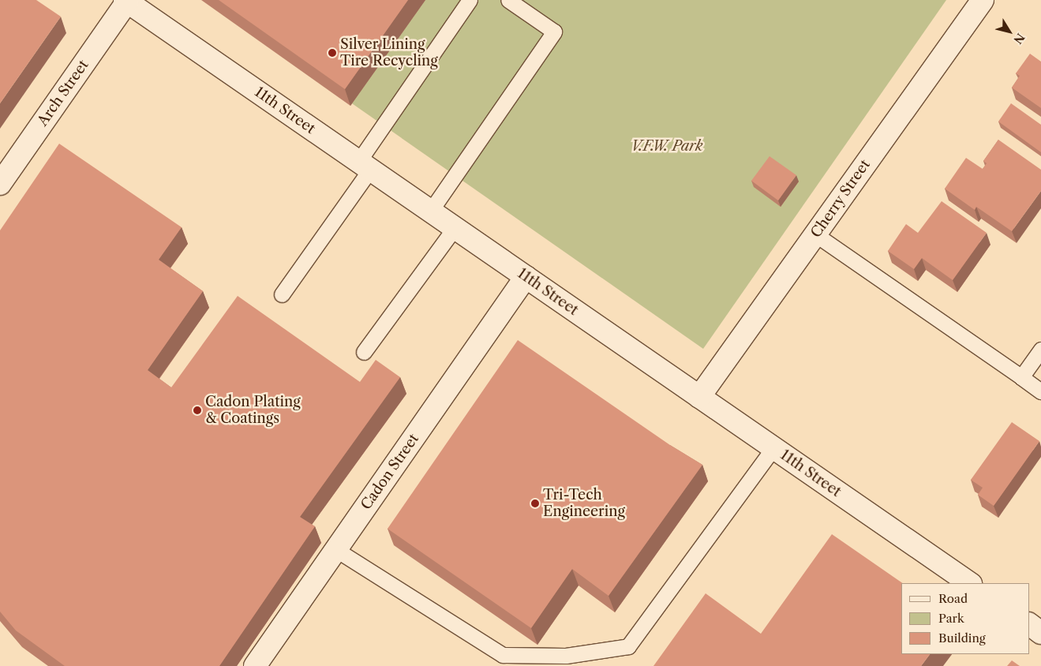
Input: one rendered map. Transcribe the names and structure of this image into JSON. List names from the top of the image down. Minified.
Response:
{"streets":{"street":["Arch Street","11th Street","Cherry Street","Cadon Street"]},"crossings":[["Arch Street","11th Street"],["11th Street","Cherry Street"],["11th Street","Cadon Street"]],"parks":["V.F.W. Park"],"places":["Silver Lining Tire Recycling","Cadon Plating & Coatings","Tri-Tech Engineering"],"legend":["Road","Park","Building"],"north":"bottom right"}
